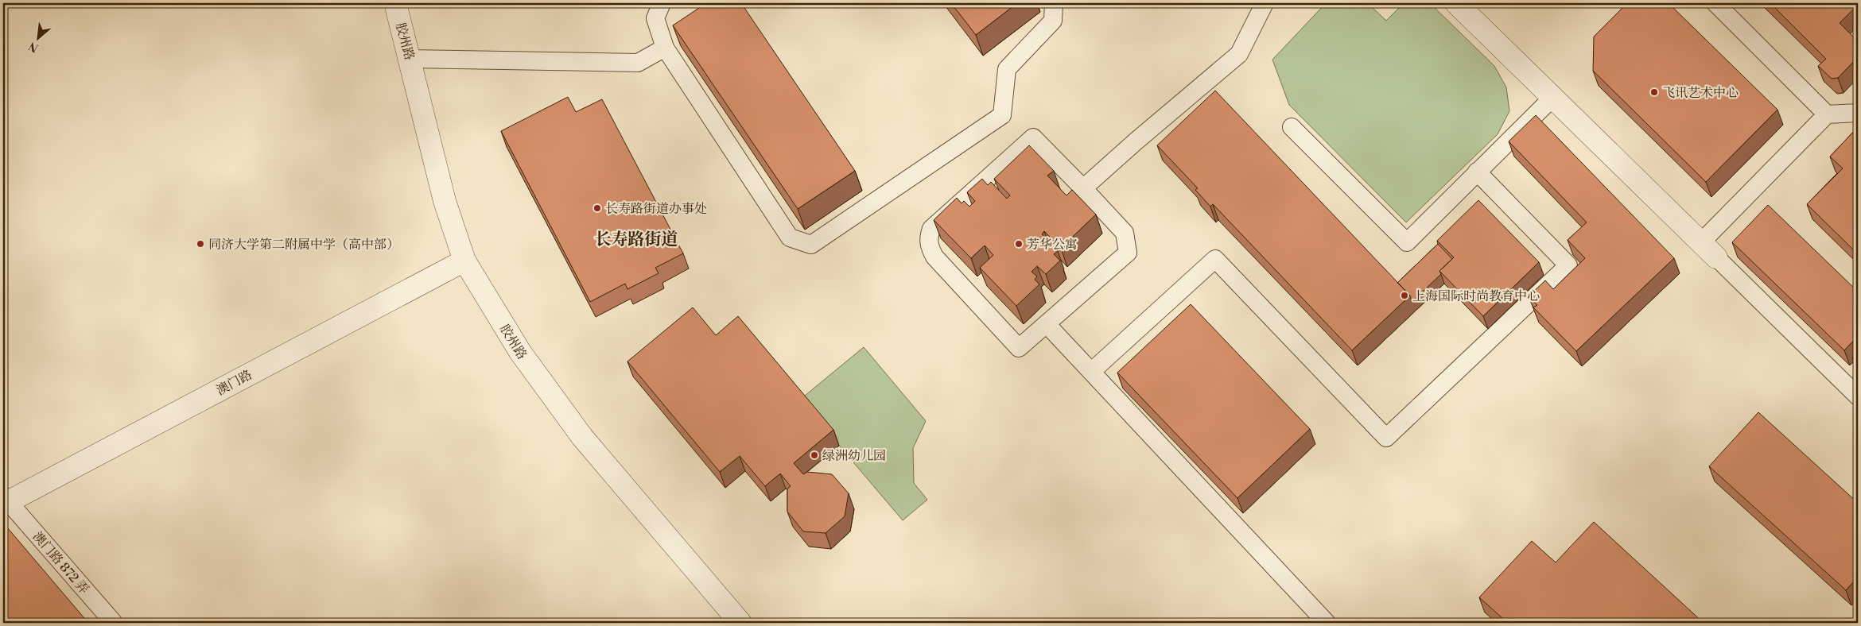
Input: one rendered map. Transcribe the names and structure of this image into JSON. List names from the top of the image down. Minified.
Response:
{"streets":{"street":["胶州路","澳门路"],"lane":["澳门路 872 弄"]},"crossings":[["胶州路","澳门路"],["澳门路","澳门路 872 弄"]],"districts":["长寿路街道"],"places":["飞讯艺术中心","长寿路街道办事处","同济大学第二附属中学（高中部）","芳华公寓","上海国际时尚教育中心","绿洲幼儿园"],"north":"bottom left"}
